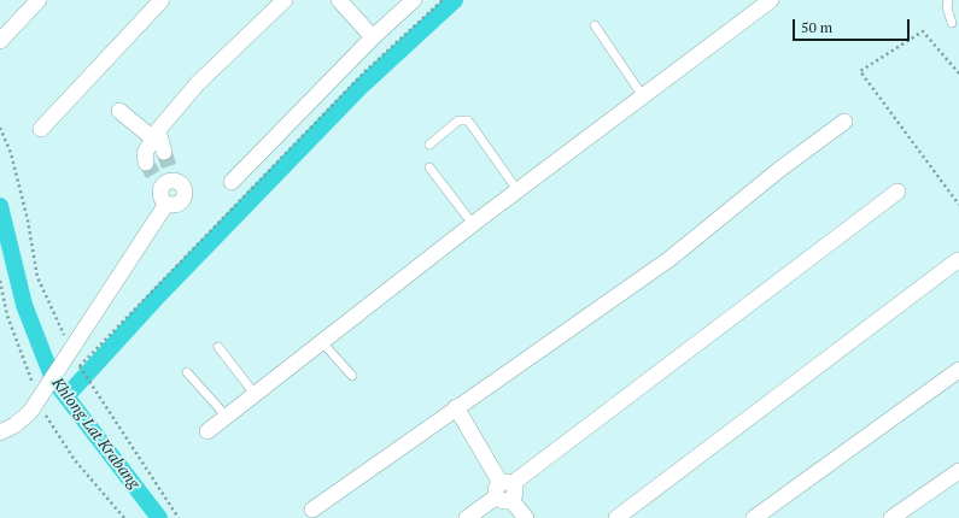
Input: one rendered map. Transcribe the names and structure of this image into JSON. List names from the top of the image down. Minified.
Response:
{"water":["Khlong Lat Krabang"],"scale_bar":"50 m"}
